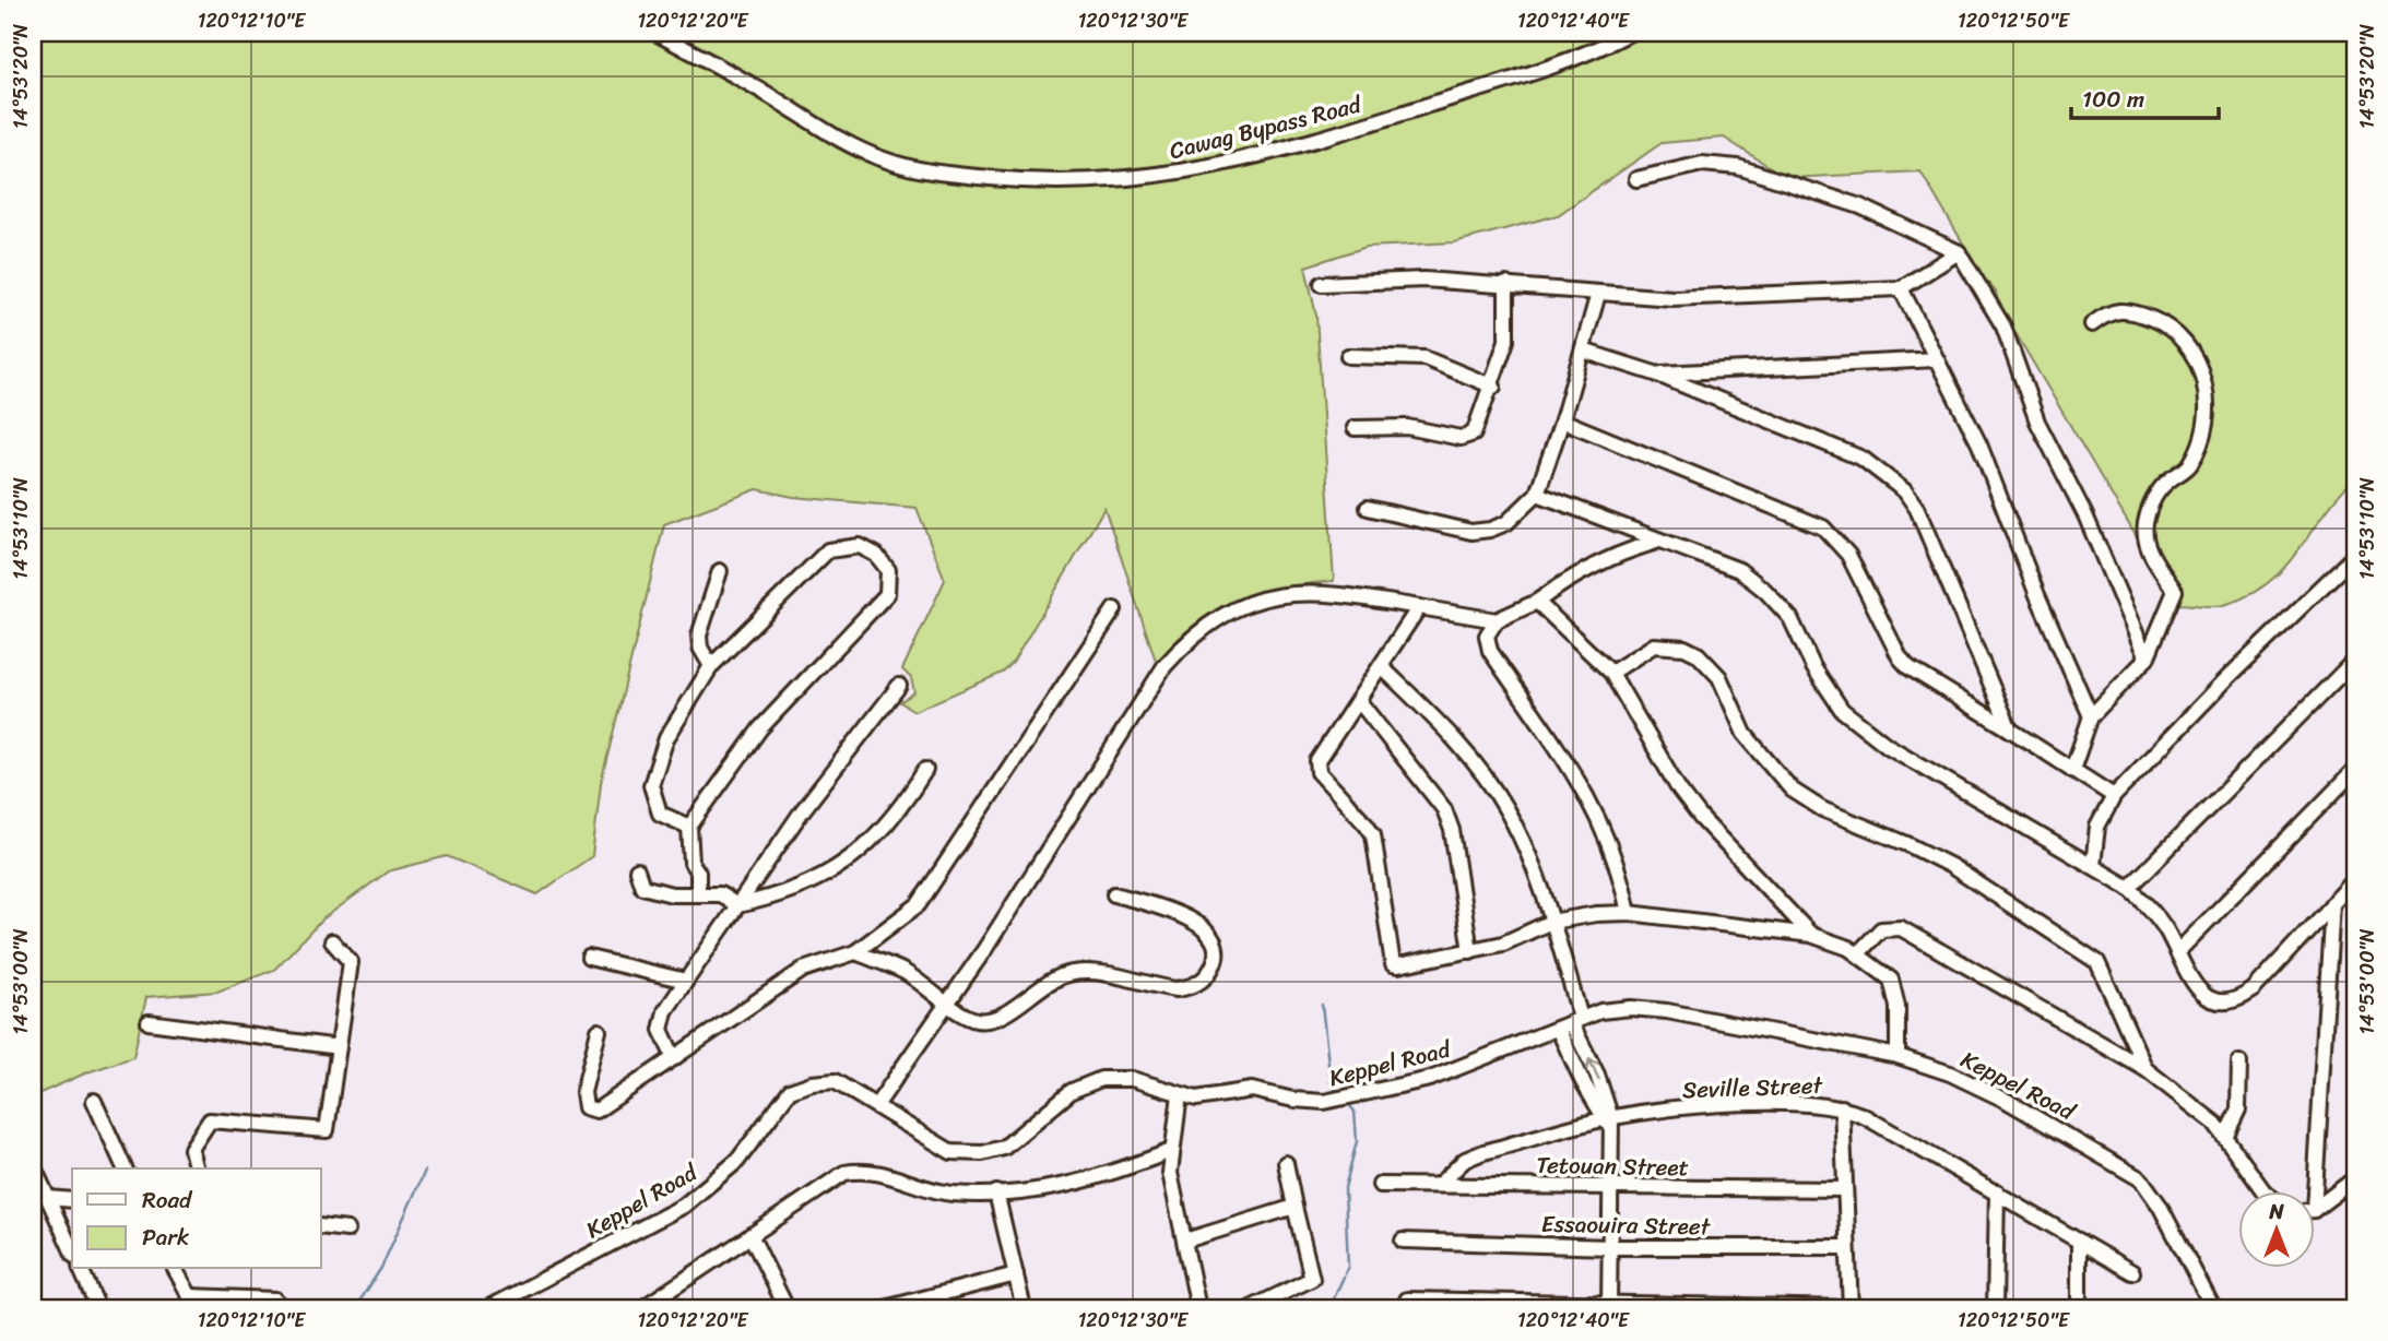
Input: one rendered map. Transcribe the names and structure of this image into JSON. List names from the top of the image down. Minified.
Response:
{"streets":{"street":["Cawag Bypass Road","Keppel Road","Seville Street","Tetouan Street","Essaouira Street"]},"crossings":[["Seville Street","Tetouan Street"]],"legend":["Road","Park"],"scale_bar":"100 m","north":"top","coordinates":["120°12'10\"E","120°12'20\"E","120°12'30\"E","120°12'40\"E","120°12'50\"E","14°53'20\"N","14°53'10\"N","14°53'00\"N"]}
